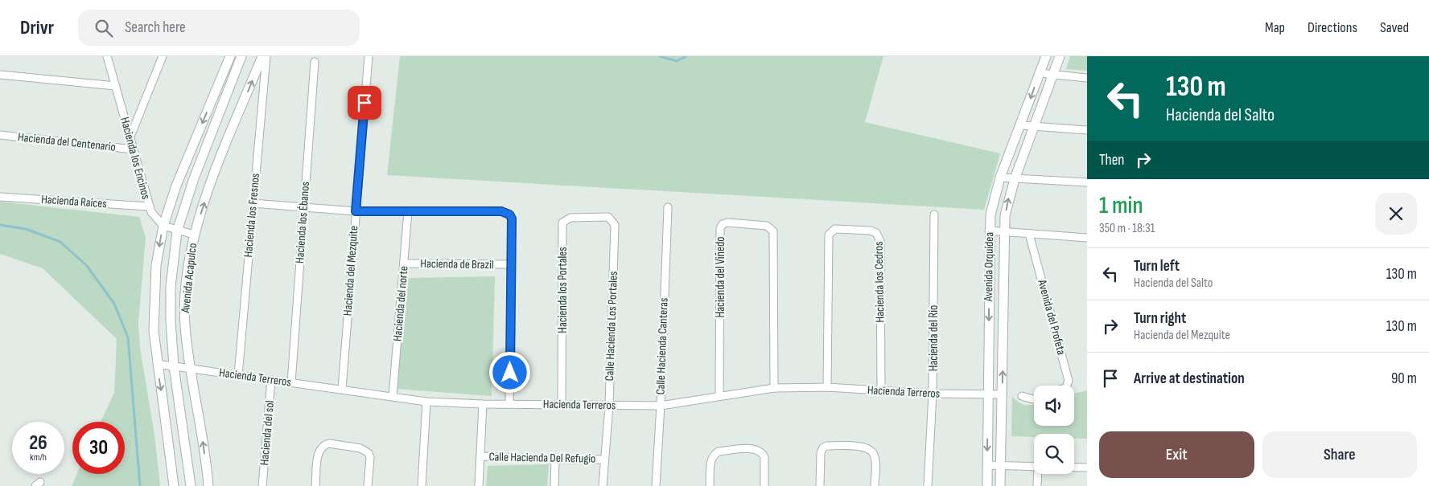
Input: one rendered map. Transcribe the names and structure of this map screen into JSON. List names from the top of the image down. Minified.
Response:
{"streets":{"street":["Hacienda del Centenario","Hacienda los Encinos","Hacienda Raíces","Hacienda los Fresnos","Hacienda los Ébanos","Hacienda de Brazil","Avenida Orquídea","Hacienda del Mezquite","Hacienda del Viñedo","Avenida Acapulco","Hacienda los Cedros","Hacienda los Portales","Hacienda del norte","Avenida del Profeta","Calle Hacienda Los Portales","Hacienda del Río","Calle Hacienda Canteras","Hacienda Terreros","Hacienda del sol","Calle Hacienda Del Refugio"]},"crossings":[["Hacienda del Centenario","Hacienda los Encinos"],["Hacienda los Encinos","Hacienda Raíces"],["Hacienda los Fresnos","Hacienda Terreros"],["Hacienda los Ébanos","Hacienda Terreros"],["Hacienda de Brazil","Hacienda del norte"],["Avenida Orquídea","Hacienda Terreros"],["Hacienda del Mezquite","Hacienda Terreros"],["Hacienda del Viñedo","Hacienda Terreros"],["Avenida Acapulco","Hacienda Terreros"],["Hacienda los Cedros","Hacienda Terreros"],["Hacienda los Portales","Calle Hacienda Los Portales"],["Hacienda los Portales","Hacienda Terreros"],["Hacienda del norte","Hacienda Terreros"],["Calle Hacienda Los Portales","Hacienda Terreros"],["Calle Hacienda Los Portales","Calle Hacienda Del Refugio"],["Hacienda del Río","Hacienda Terreros"],["Calle Hacienda Canteras","Hacienda Terreros"],["Hacienda Terreros","Hacienda del sol"]],"page":{"header":"Drivr","search":"Search here","nav":["Map","Directions","Saved"],"turn":["130 m","Hacienda del Salto"],"then":"Then","heading":["1 min","350 m · 18:31"],"list":[{"name":"Turn left","note":"Hacienda del Salto","value":"130 m"},{"name":"Turn right","note":"Hacienda del Mezquite","value":"130 m"},{"name":"Arrive at destination","value":"90 m"}],"speed":"26 km/h","limit":"30","buttons":["Exit","Share"]}}
